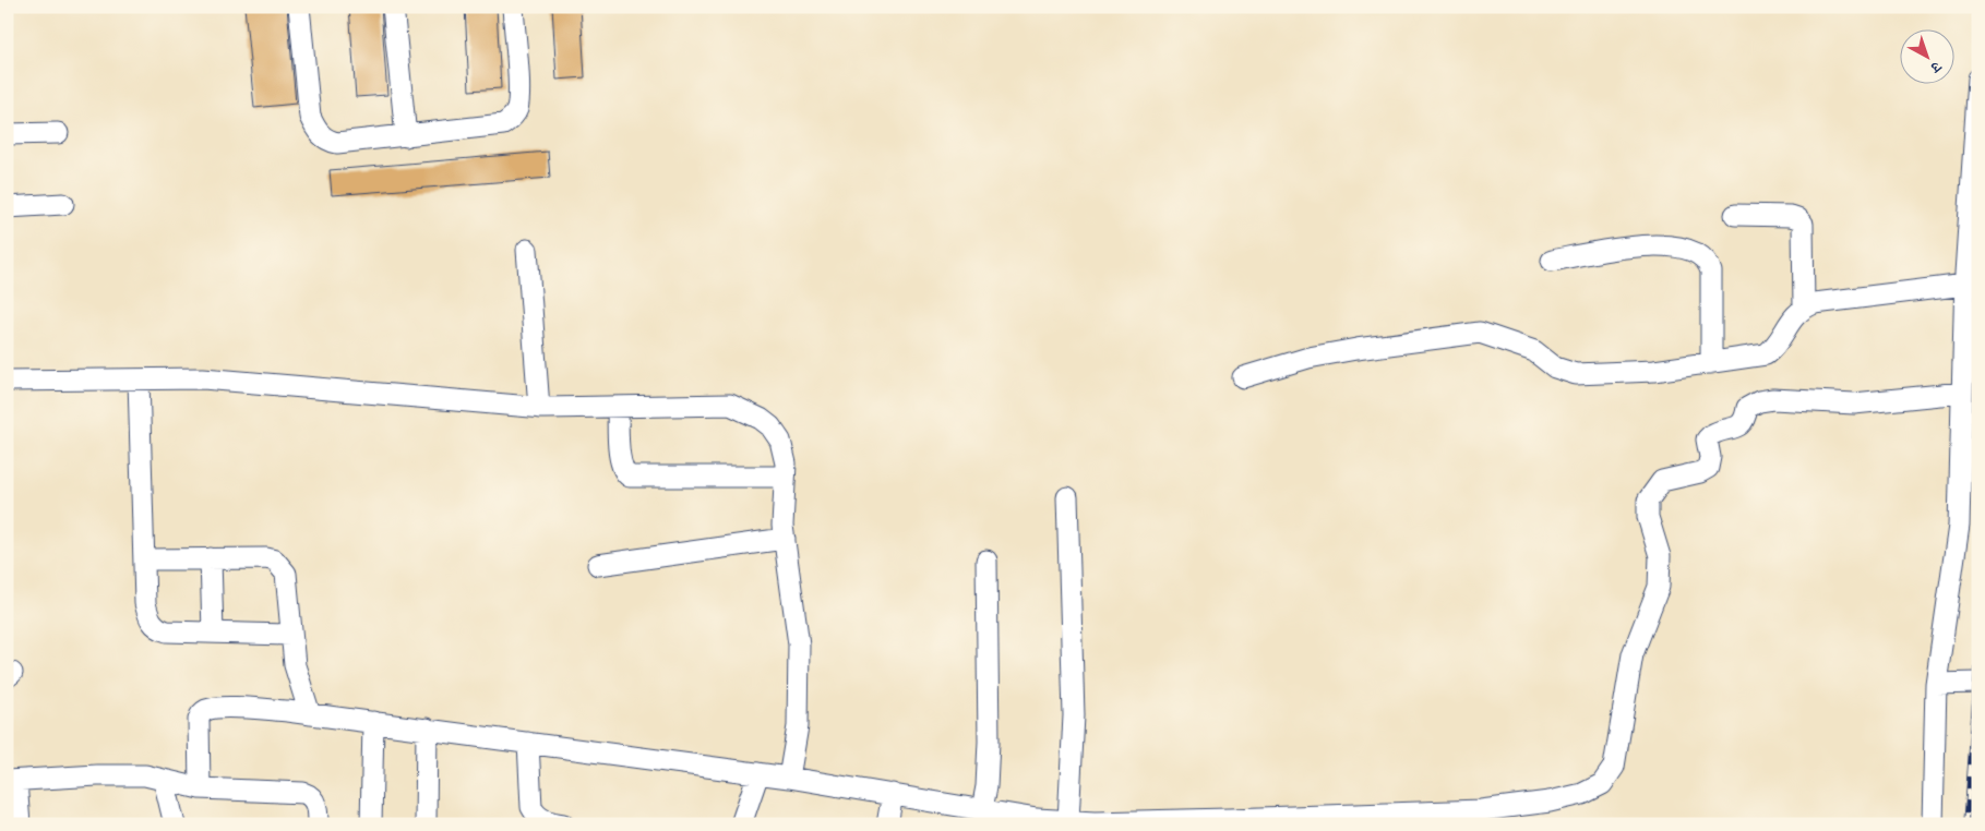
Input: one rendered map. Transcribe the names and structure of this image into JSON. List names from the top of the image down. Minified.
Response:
{"north":"bottom right"}
